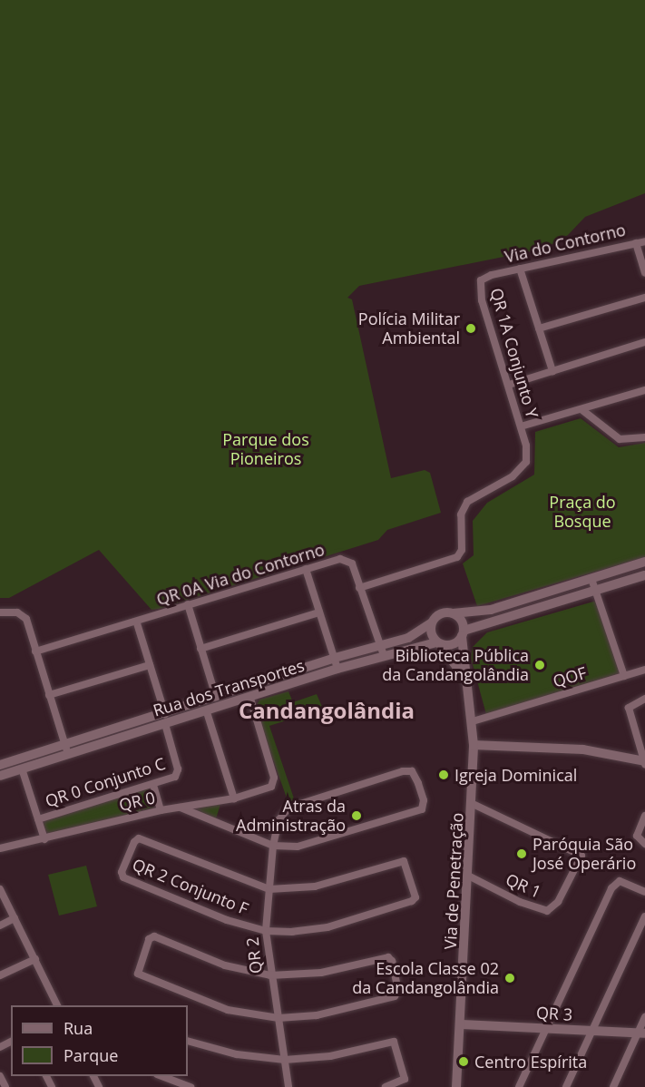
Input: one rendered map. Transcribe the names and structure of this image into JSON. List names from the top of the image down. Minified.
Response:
{"streets":{"street":["Via do Contorno","QR 1A Conjunto Y","QR 0A Via do Contorno","QOF","Rua dos Transportes","QR 0 Conjunto C","QR 0","Via de Penetração","QR 1","QR 2 Conjunto F","QR 2","QR 3"]},"crossings":[["Via do Contorno","QR 1A Conjunto Y"],["QR 1A Conjunto Y","QR 0A Via do Contorno"],["QOF","Via de Penetração"],["Rua dos Transportes","QR 0 Conjunto C"],["Rua dos Transportes","QR 0"],["Rua dos Transportes","Via de Penetração"],["Via de Penetração","QR 1"],["Via de Penetração","QR 3"],["QR 2 Conjunto F","QR 2"]],"districts":["Candangolândia"],"parks":["Parque dos Pioneiros","Praça do Bosque"],"places":["Polícia Militar Ambiental","Biblioteca Pública da Candangolândia","Igreja Dominical","Atras da Administração","Paróquia São José Operário","Escola Classe 02 da Candangolândia","Centro Espírita"],"legend":["Rua","Parque"]}
